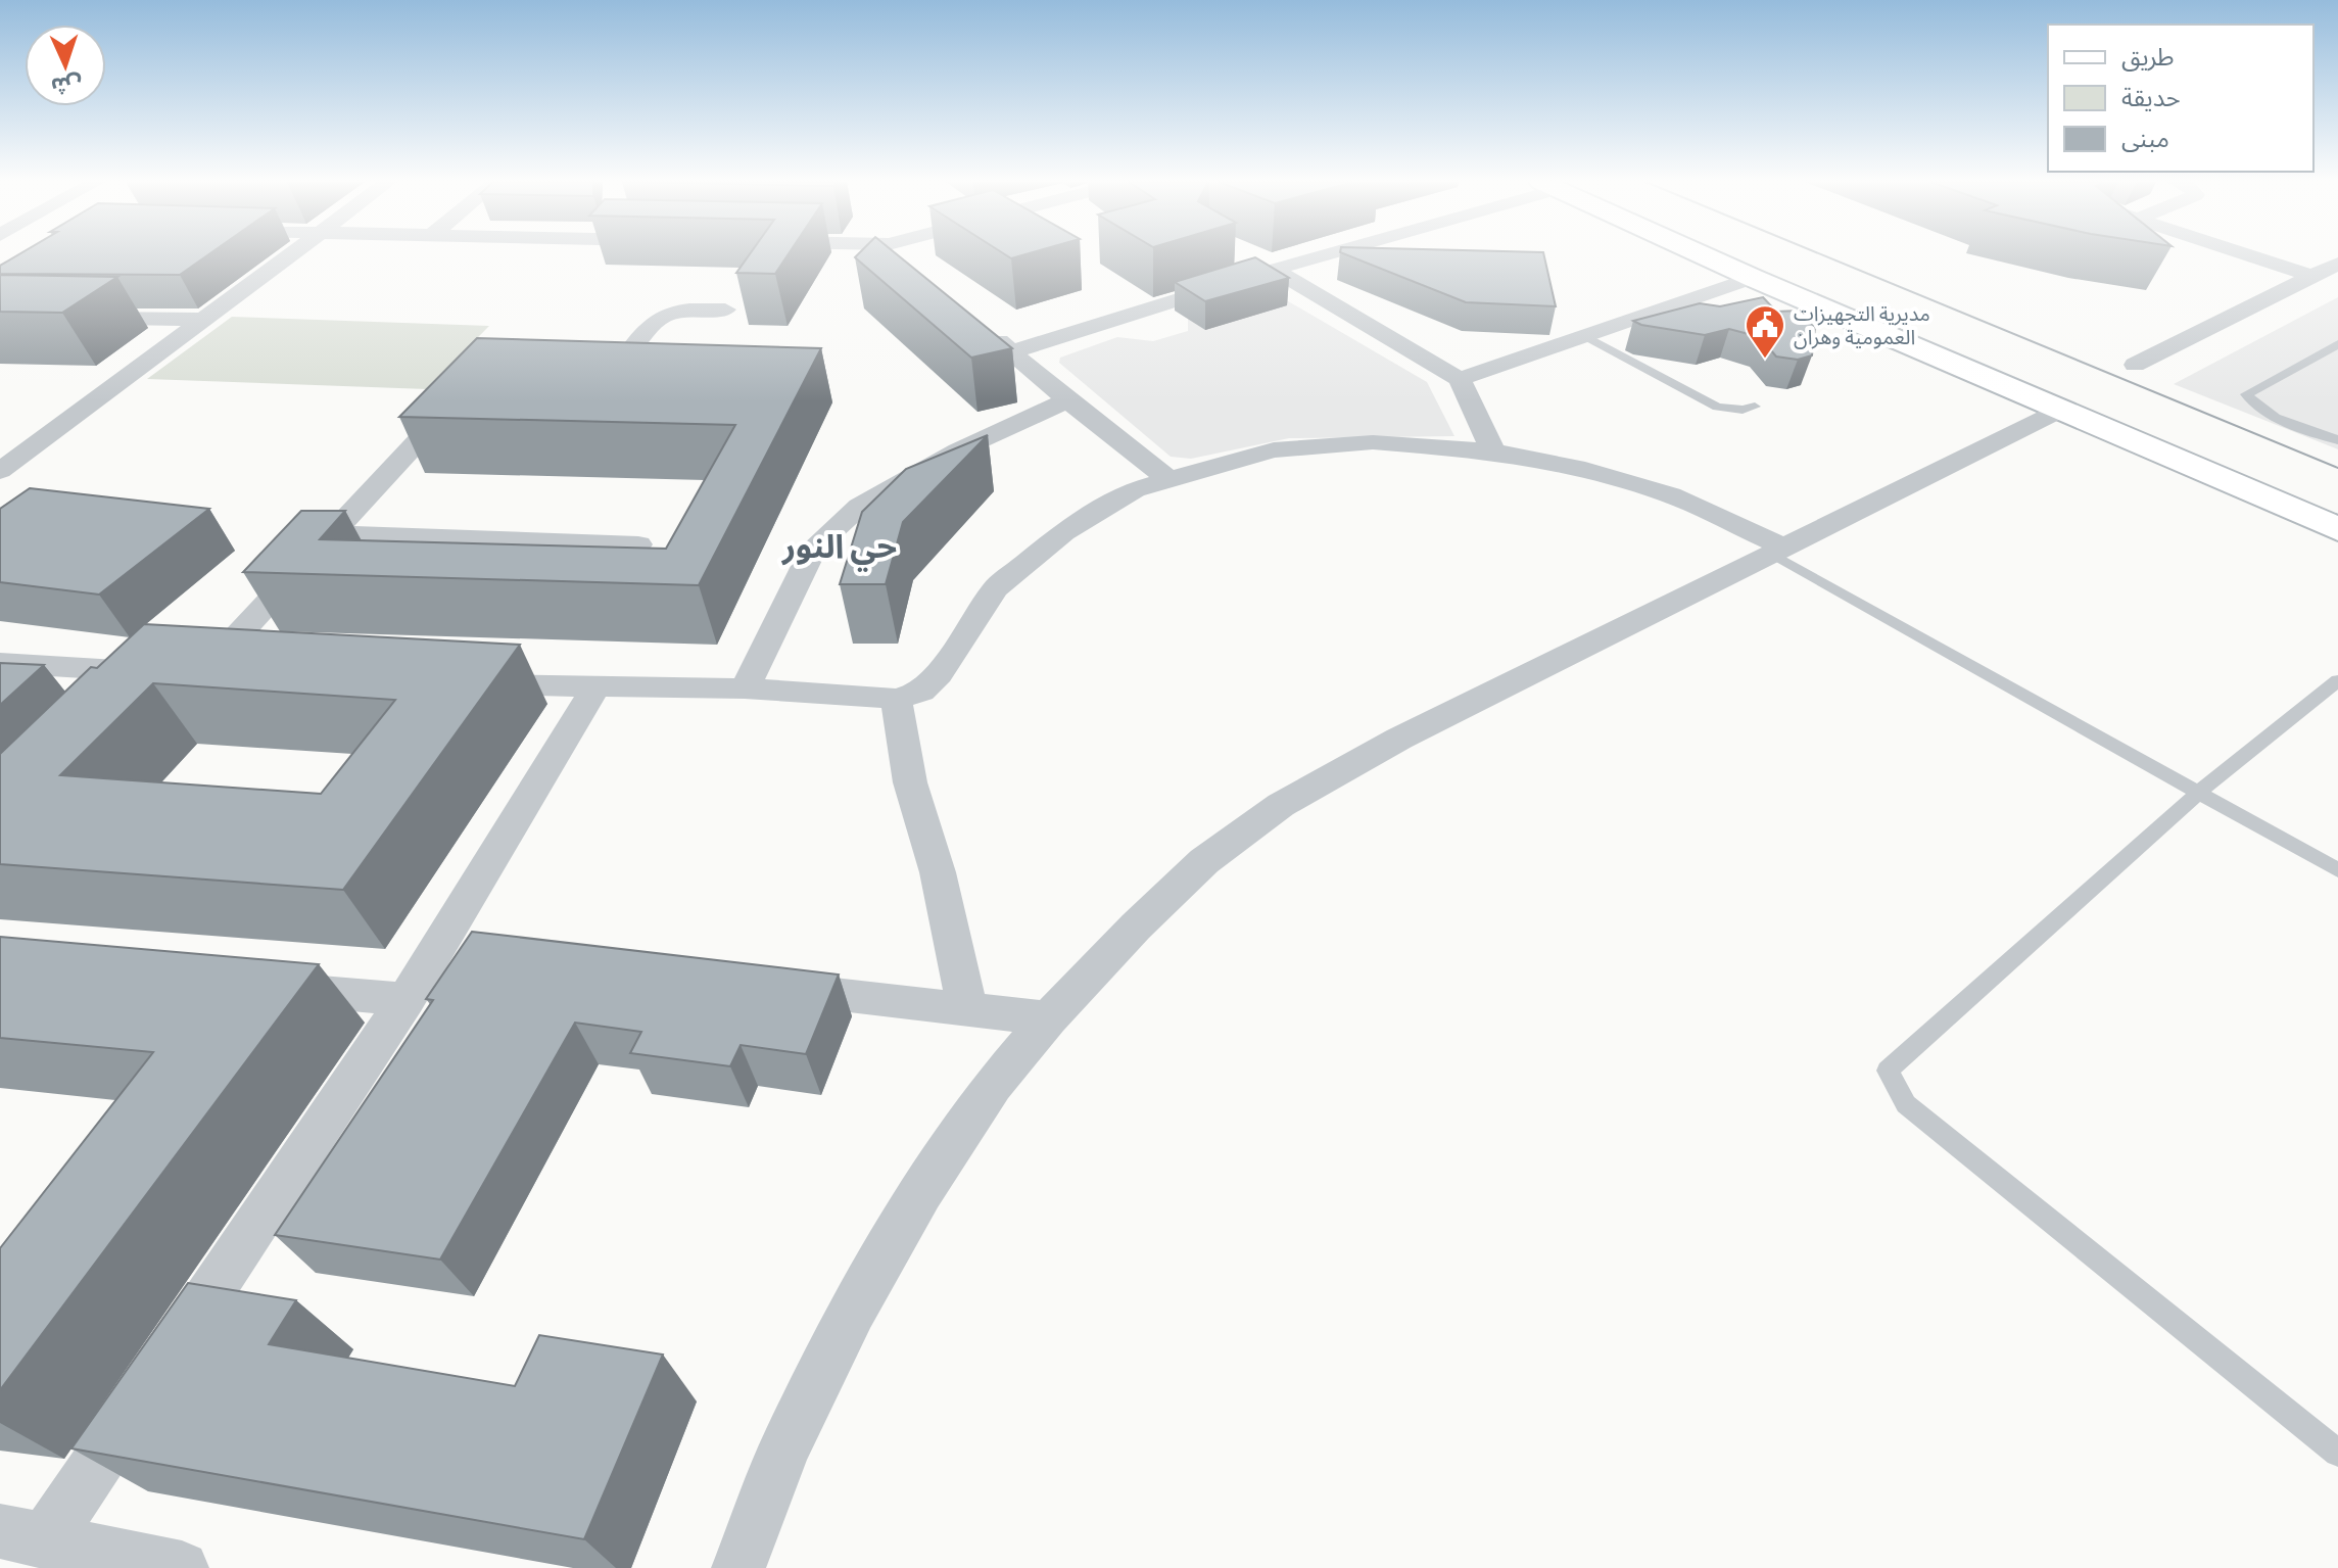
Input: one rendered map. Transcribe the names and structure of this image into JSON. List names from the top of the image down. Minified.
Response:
{"districts":["حي النور"],"places":{"public building":["مديرية التجهيزات العمومية وهران"]},"legend":["طريق","حديقة","مبنى"],"north":"bottom"}
